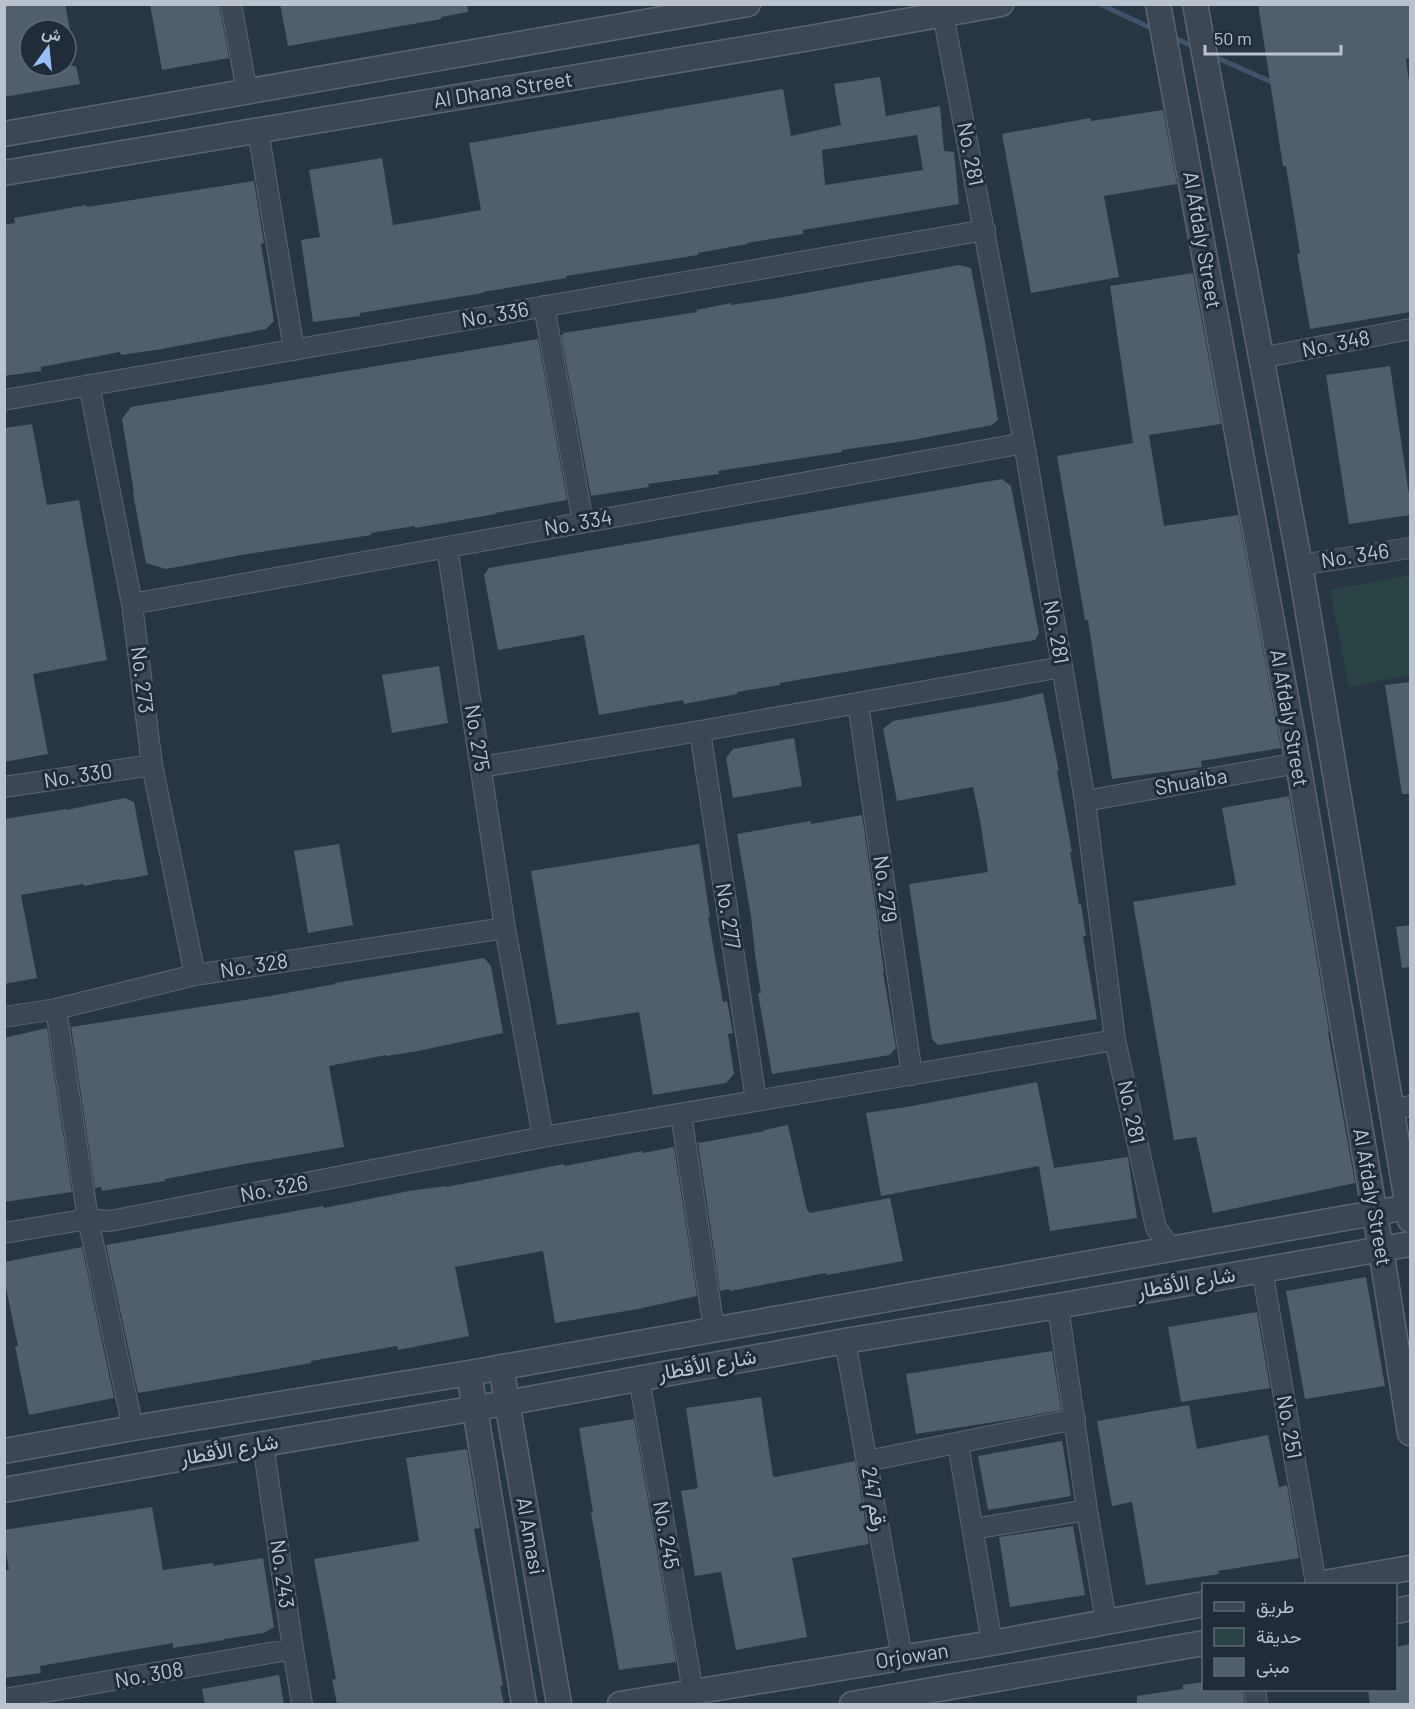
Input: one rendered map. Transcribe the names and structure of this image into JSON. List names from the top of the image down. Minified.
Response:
{"streets":{"street":["Al Dhana Street","No. 281","Al Afdaly Street","No. 336","No. 348","No. 334","No. 346","No. 273","No. 275","No. 330","Shuaiba","No. 279","No. 277","No. 328","No. 326","شارع الأقطار","No. 251","رقم 247","No. 245","Al Amasi","No. 243","Orjowan","No. 308"]},"crossings":[["Al Dhana Street","No. 281"],["No. 281","No. 336"],["No. 281","No. 334"],["No. 281","Shuaiba"],["No. 281","No. 326"],["No. 281","شارع الأقطار"],["Al Afdaly Street","No. 348"],["Al Afdaly Street","No. 346"],["Al Afdaly Street","Shuaiba"],["Al Afdaly Street","شارع الأقطار"],["No. 336","No. 273"],["No. 334","No. 273"],["No. 334","No. 275"],["No. 273","No. 330"],["No. 273","No. 328"],["No. 275","No. 328"],["No. 275","No. 326"],["No. 279","No. 326"],["No. 277","No. 326"],["شارع الأقطار","No. 251"],["شارع الأقطار","رقم 247"],["شارع الأقطار","No. 245"],["شارع الأقطار","Al Amasi"],["شارع الأقطار","No. 243"],["رقم 247","Orjowan"],["No. 245","Orjowan"],["No. 243","No. 308"]],"legend":["طريق","حديقة","مبنى"],"scale_bar":"50 m","north":"top"}
